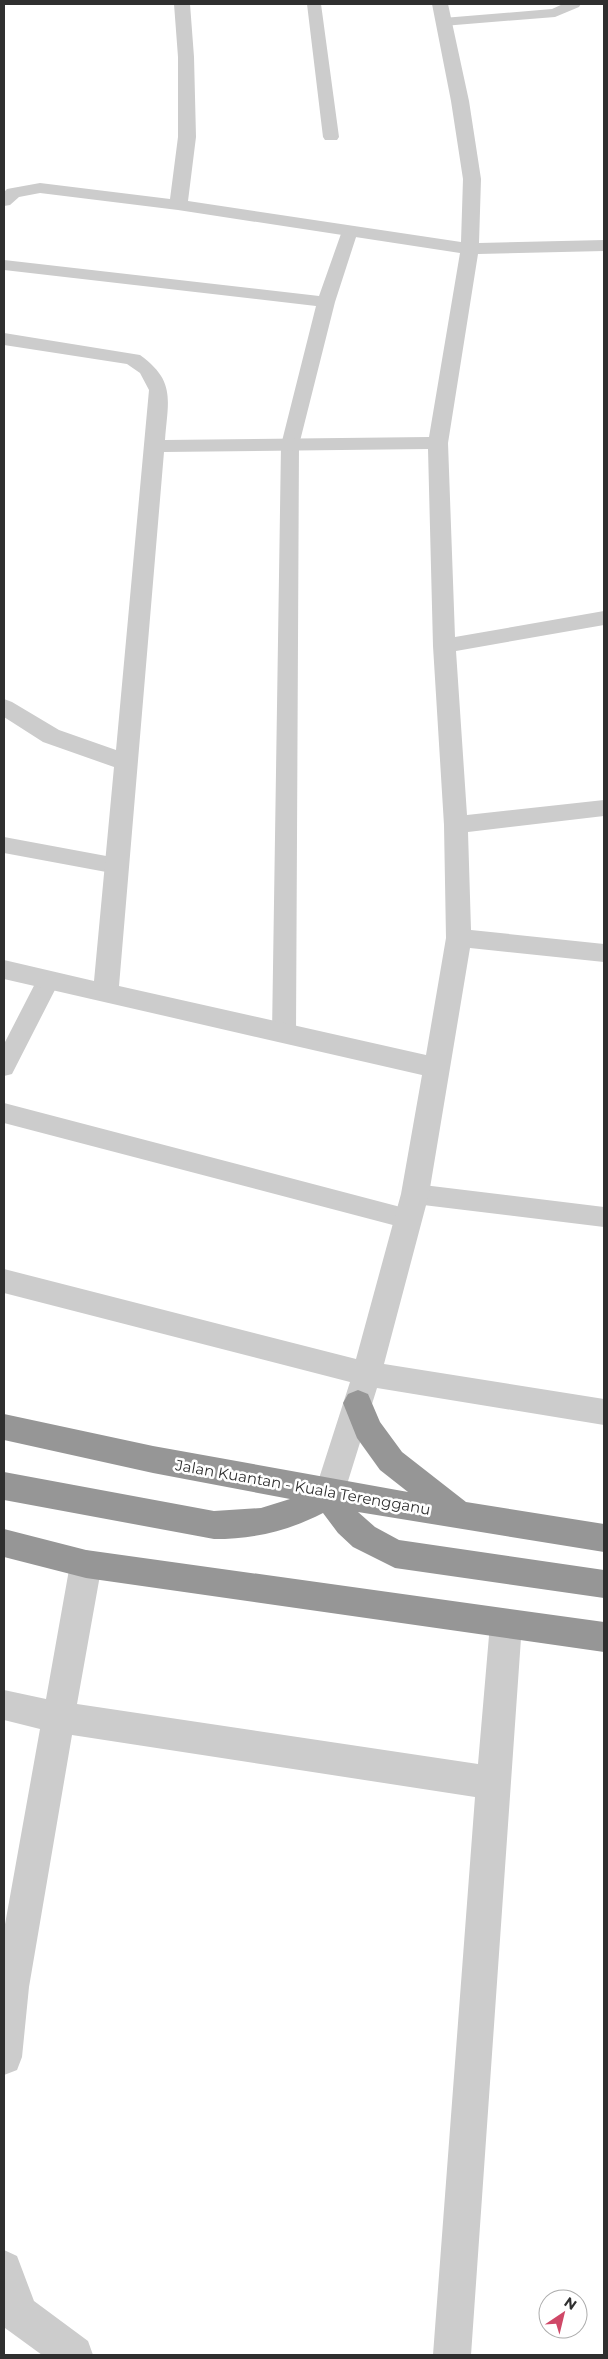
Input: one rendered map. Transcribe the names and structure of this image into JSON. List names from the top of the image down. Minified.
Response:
{"streets":{"highway":["Jalan Kuantan - Kuala Terengganu"]},"north":"top right"}
